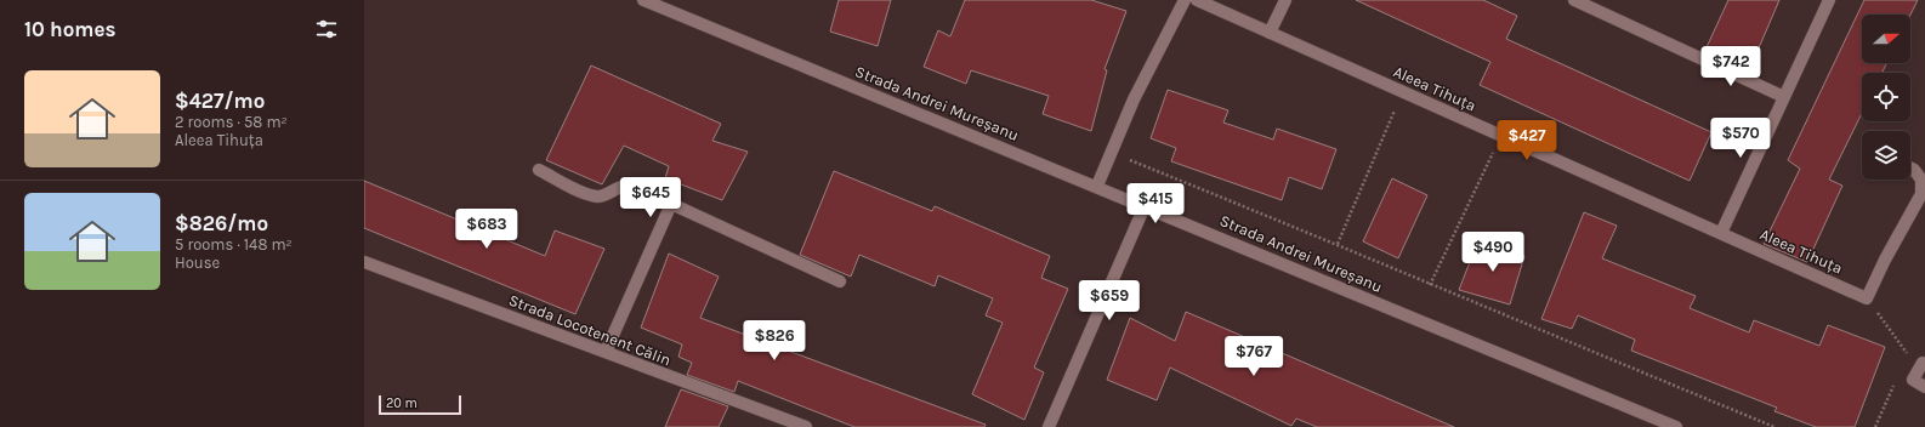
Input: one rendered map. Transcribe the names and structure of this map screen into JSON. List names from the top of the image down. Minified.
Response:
{"streets":{"street":["Aleea Tihuța","Strada Andrei Mureșanu","Strada Locotenent Călin"]},"scale_bar":"20 m","north":"right","page":{"heading":"10 homes","price":["$742","$570","$427","$645","$415","$683","$490","$659","$826","$767"],"list":[{"name":"$427/mo","note":"2 rooms · 58 m² · Aleea Tihuța"},{"name":"$826/mo","note":"5 rooms · 148 m² · House"}],"scale":"20 m"}}
